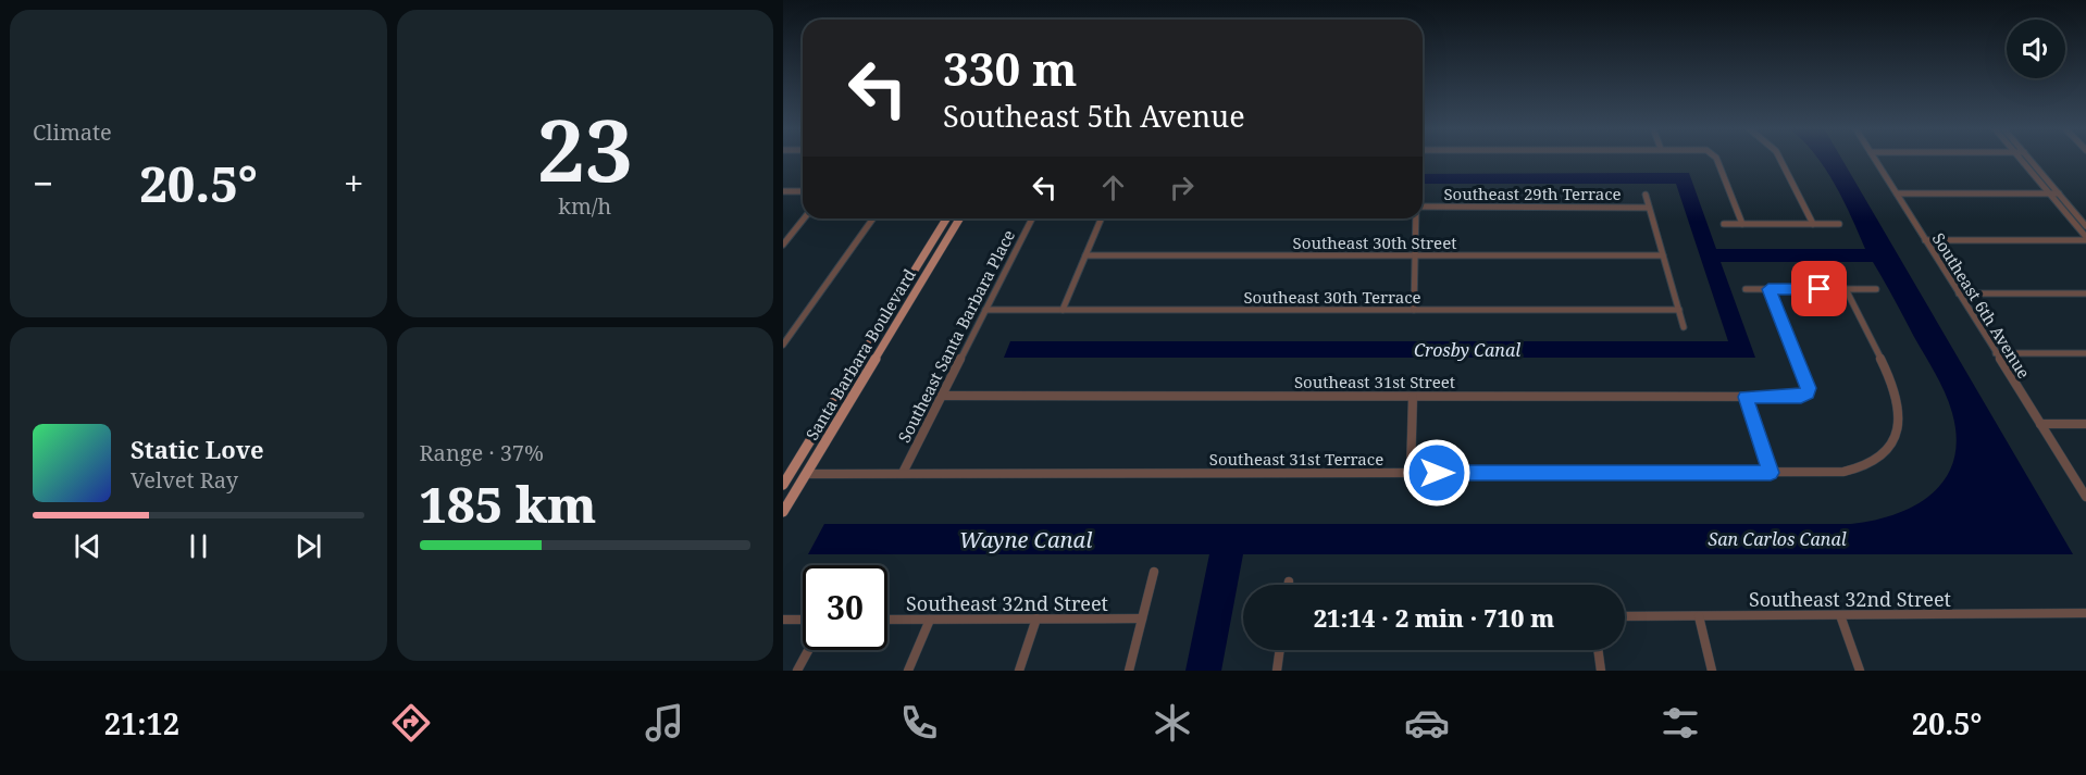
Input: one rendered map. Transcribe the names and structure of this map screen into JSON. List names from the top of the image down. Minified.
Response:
{"streets":{"main road":["Santa Barbara Boulevard"],"street":["Southeast 29th Terrace","Southeast 30th Street","Southeast 30th Terrace","Southeast 6th Avenue","Southeast Santa Barbara Place","Southeast 31st Street","Southeast 31st Terrace","Southeast 32nd Street"]},"crossings":[["Southeast 30th Terrace","Southeast Santa Barbara Place"],["Southeast Santa Barbara Place","Southeast 31st Street"],["Southeast Santa Barbara Place","Southeast 31st Terrace"],["Santa Barbara Boulevard","Southeast 31st Terrace"]],"water":["Crosby Canal","Wayne Canal","San Carlos Canal"],"page":{"tile":["Climate",["23","km/h"],["Range · 37%","185 km"]],"turn":["330 m","Southeast 5th Avenue"],"heat":["−","20.5°","+"],"song":["Static Love","Velvet Ray"],"limit":"30","trip":"21:14 · 2 min · 710 m","tabs":["21:12","20.5°"]}}
